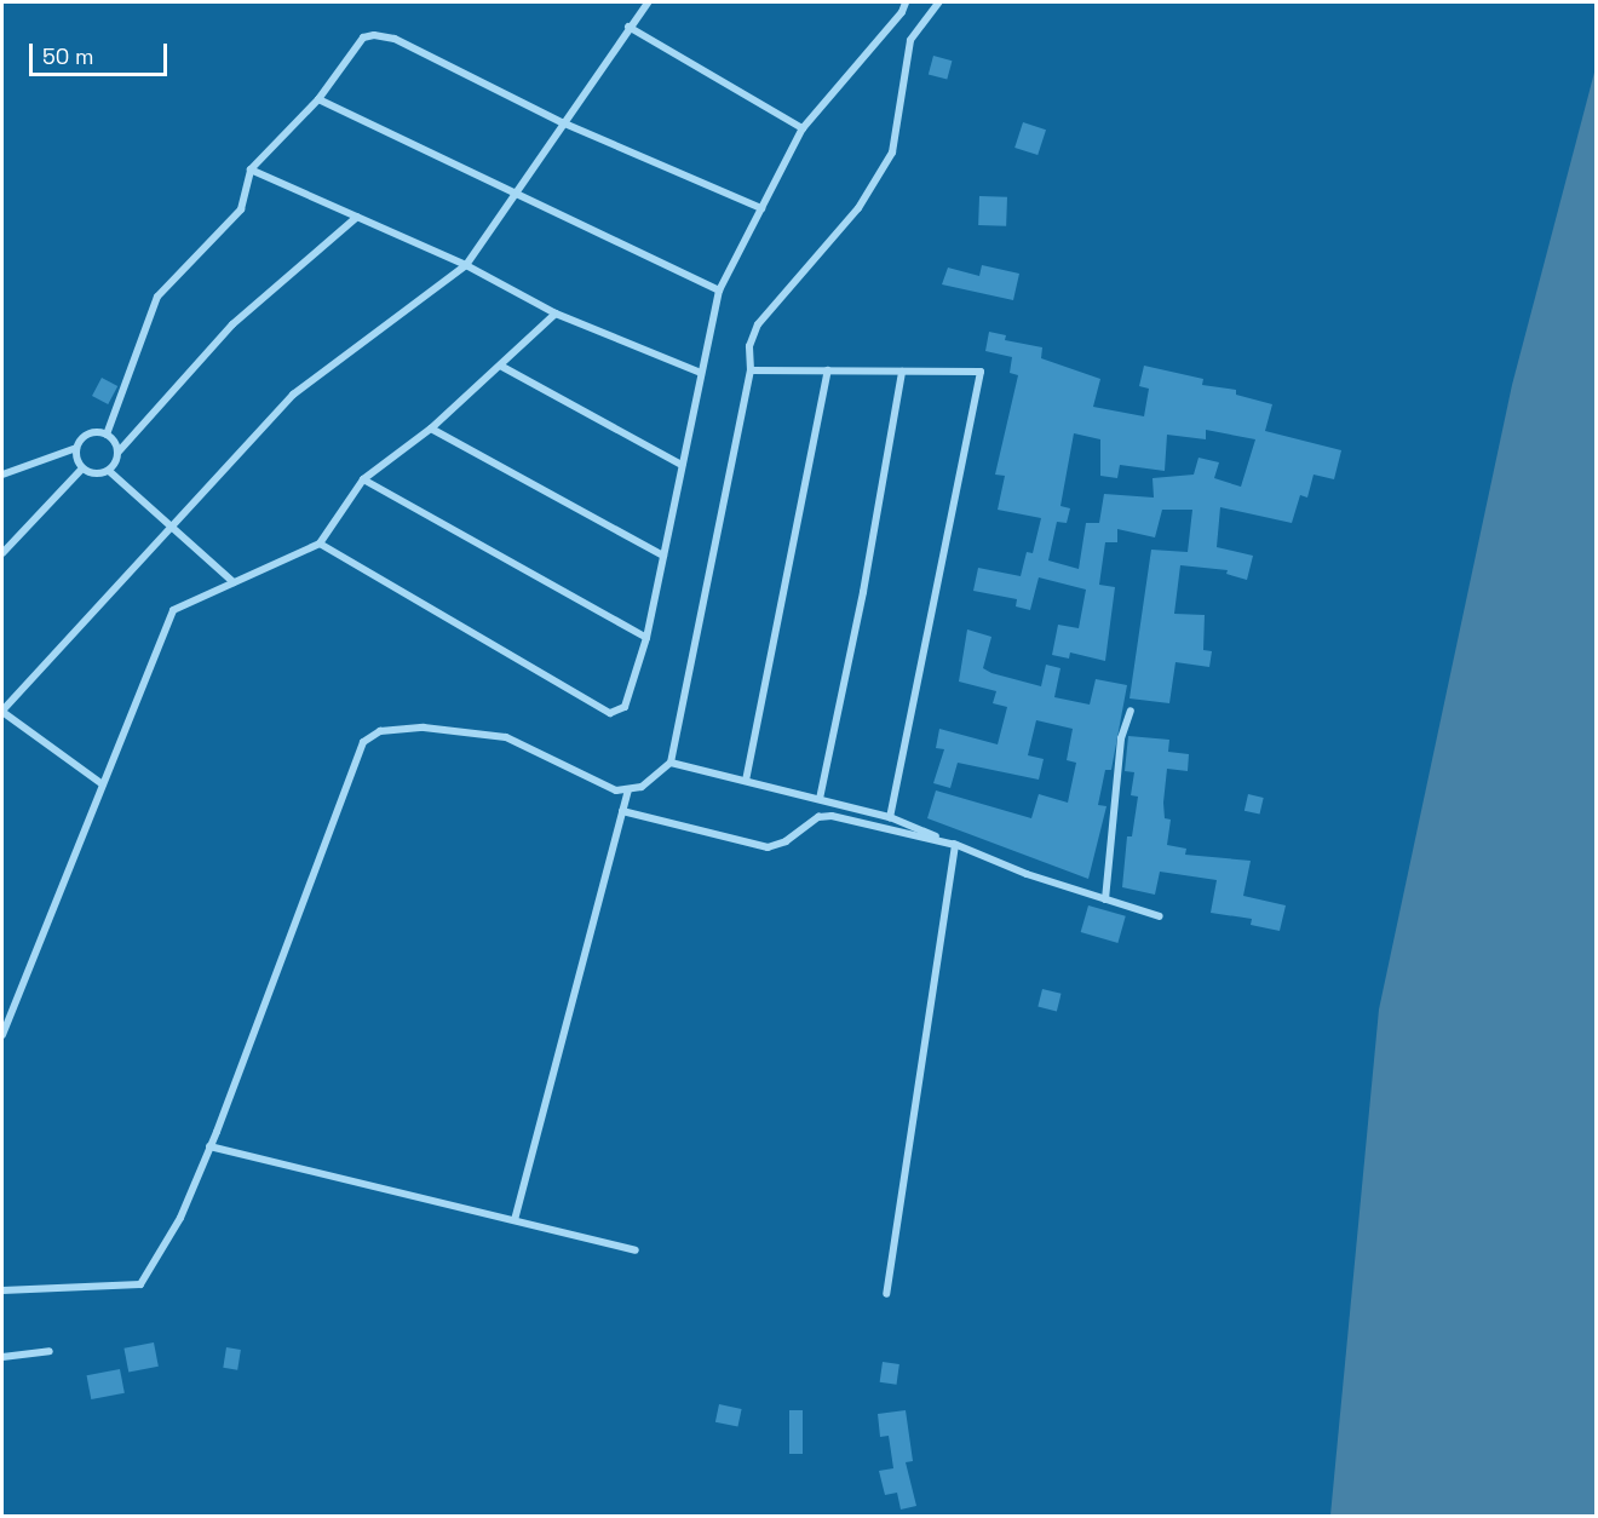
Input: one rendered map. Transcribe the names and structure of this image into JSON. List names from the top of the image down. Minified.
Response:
{"scale_bar":"50 m"}
